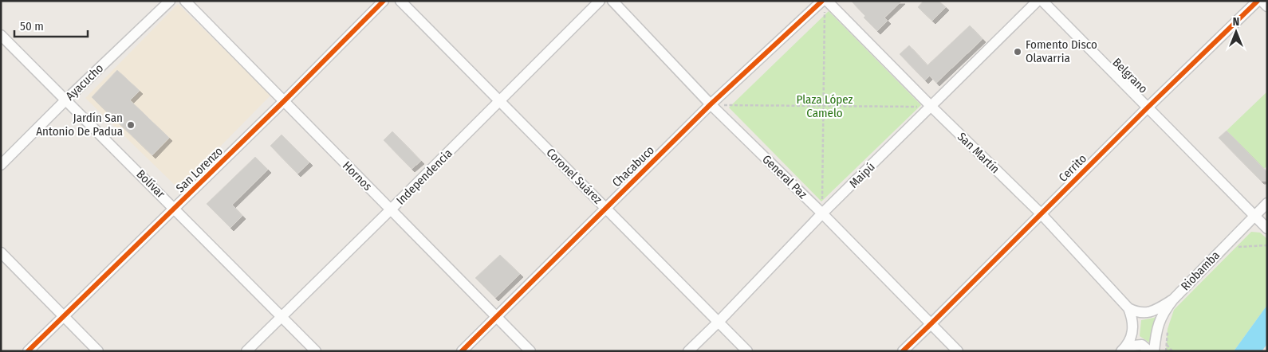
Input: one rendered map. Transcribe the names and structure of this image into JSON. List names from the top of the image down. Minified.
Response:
{"streets":{"street":["Belgrano","Ayacucho","San Martín","Chacabuco","Cerrito","San Lorenzo","Maipú","Hornos","Coronel Suárez","Independencia","General Paz","Bolívar","Riobamba"]},"crossings":[["Belgrano","Cerrito"],["Belgrano","Riobamba"],["Ayacucho","Bolívar"],["San Martín","Chacabuco"],["San Martín","Cerrito"],["San Martín","Maipú"],["Chacabuco","Hornos"],["Chacabuco","Coronel Suárez"],["Chacabuco","General Paz"],["Cerrito","General Paz"],["San Lorenzo","Hornos"],["San Lorenzo","Bolívar"],["Maipú","Coronel Suárez"],["Maipú","General Paz"],["Hornos","Independencia"],["Coronel Suárez","Independencia"],["Independencia","Bolívar"]],"parks":["Plaza López Camelo"],"places":["Fomento Disco Olavarria","Jardín San Antonio De Padua"],"scale_bar":"50 m","north":"top"}
